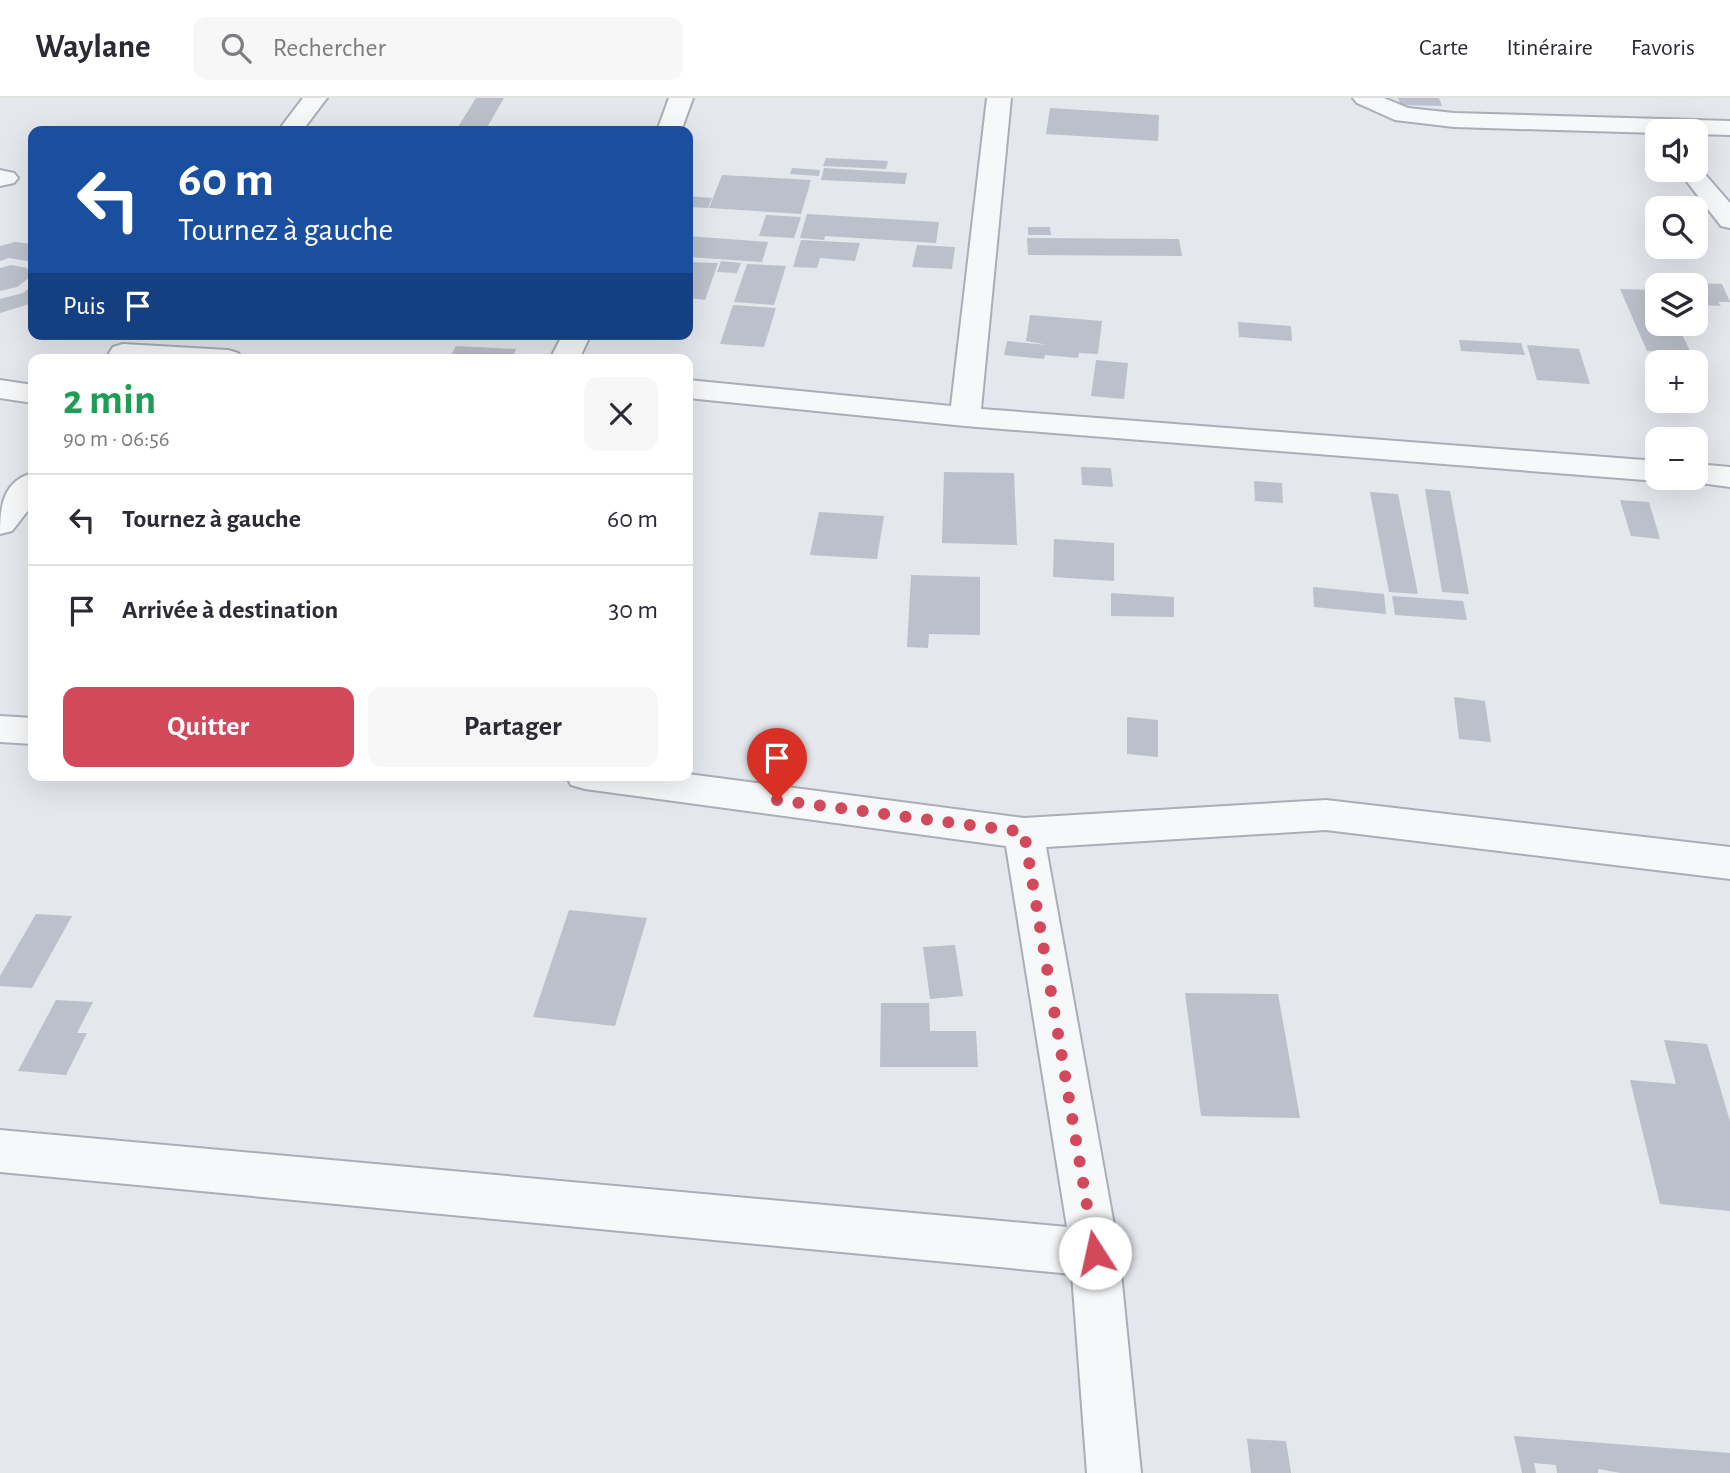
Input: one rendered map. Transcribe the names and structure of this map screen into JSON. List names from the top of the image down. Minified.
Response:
{"page":{"header":"Waylane","search":"Rechercher","nav":["Carte","Itinéraire","Favoris"],"map_buttons":["+","−"],"turn":["60 m","Tournez à gauche"],"then":"Puis","heading":["2 min","90 m · 06:56"],"list":[{"name":"Tournez à gauche","value":"60 m"},{"name":"Arrivée à destination","value":"30 m"}],"buttons":["Quitter","Partager"]}}
